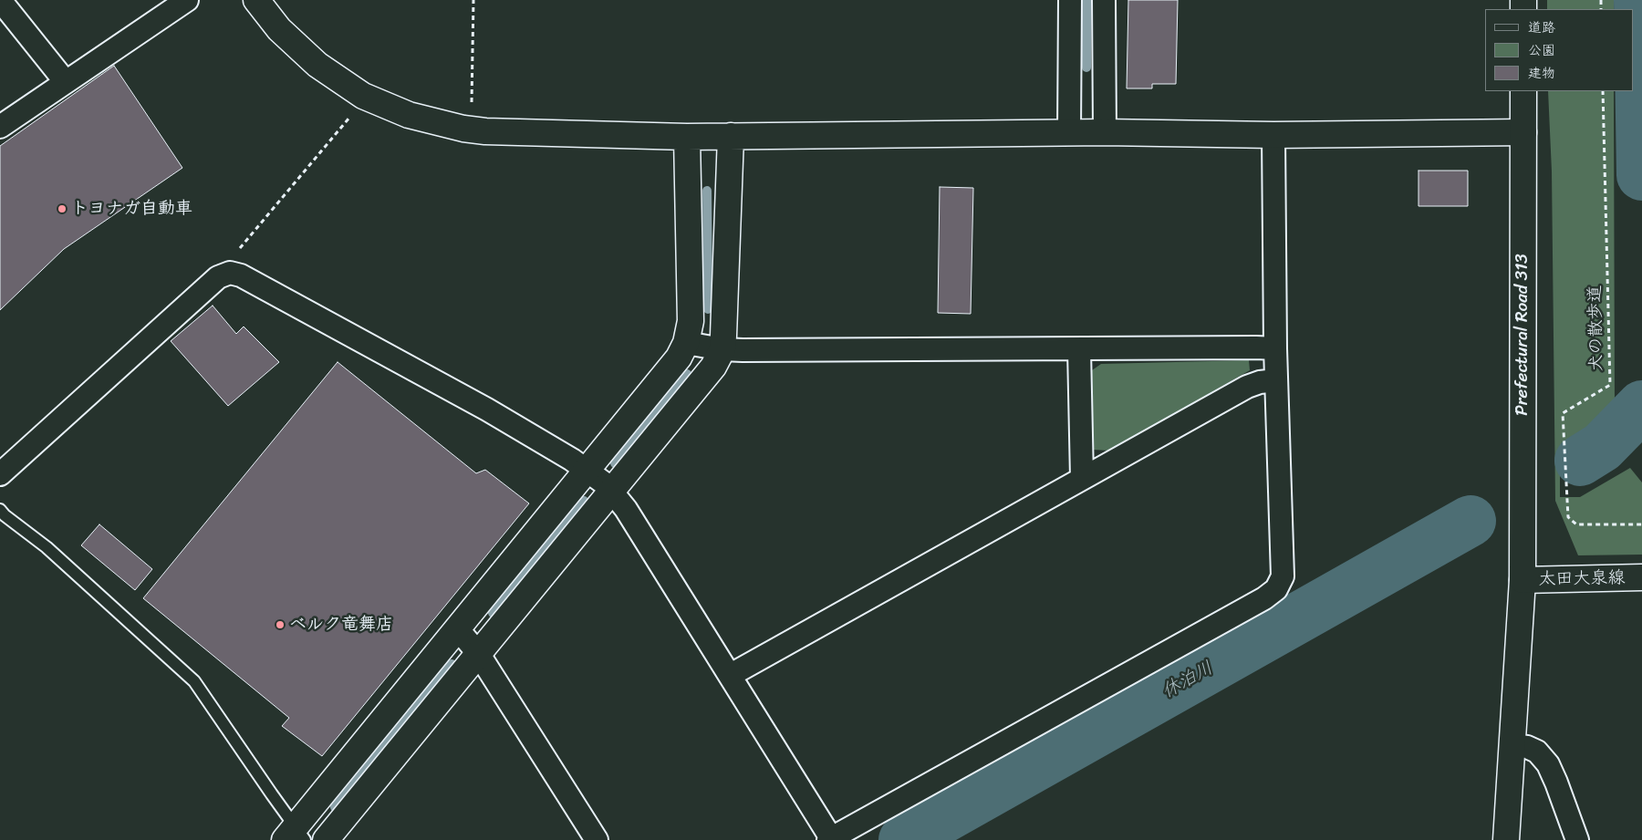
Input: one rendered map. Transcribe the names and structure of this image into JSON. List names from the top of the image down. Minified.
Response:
{"streets":{"street":["Prefectural Road 313","太田大泉線"],"path":["犬の散歩道"]},"crossings":[["Prefectural Road 313","太田大泉線"]],"water":["休泊川"],"places":["トヨナガ自動車","ベルク竜舞店"],"legend":["道路","公園","建物"]}
